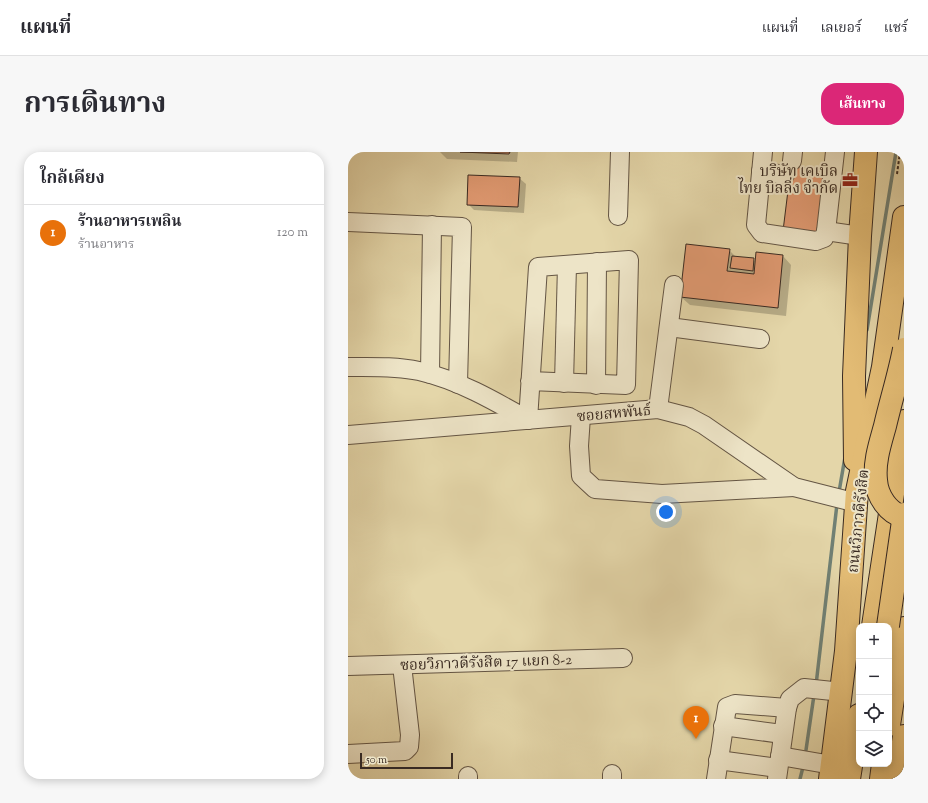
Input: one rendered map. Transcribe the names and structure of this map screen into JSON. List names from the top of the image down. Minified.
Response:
{"streets":{"main road":["ถนนวิภาวดีรังสิต"],"street":["ซอยสหพันธ์","ซอยวิภาวดีรังสิต 17 แยก 8-2"]},"crossings":[["ซอยสหพันธ์","ถนนวิภาวดีรังสิต"]],"places":{"office":["บริษัท เคเบิล ไทย บิลลิ่ง จำกัด"]},"scale_bar":"50 m","page":{"header":"แผนที่","nav":["แผนที่","เลเยอร์","แชร์"],"title":"การเดินทาง","buttons":"เส้นทาง","heading":"ใกล้เคียง","list":[{"mark":"1","name":"ร้านอาหารเพลิน","note":"ร้านอาหาร","value":"120 m"}],"map_buttons":["+","−"],"pins":"1","scale":"50 m"}}
